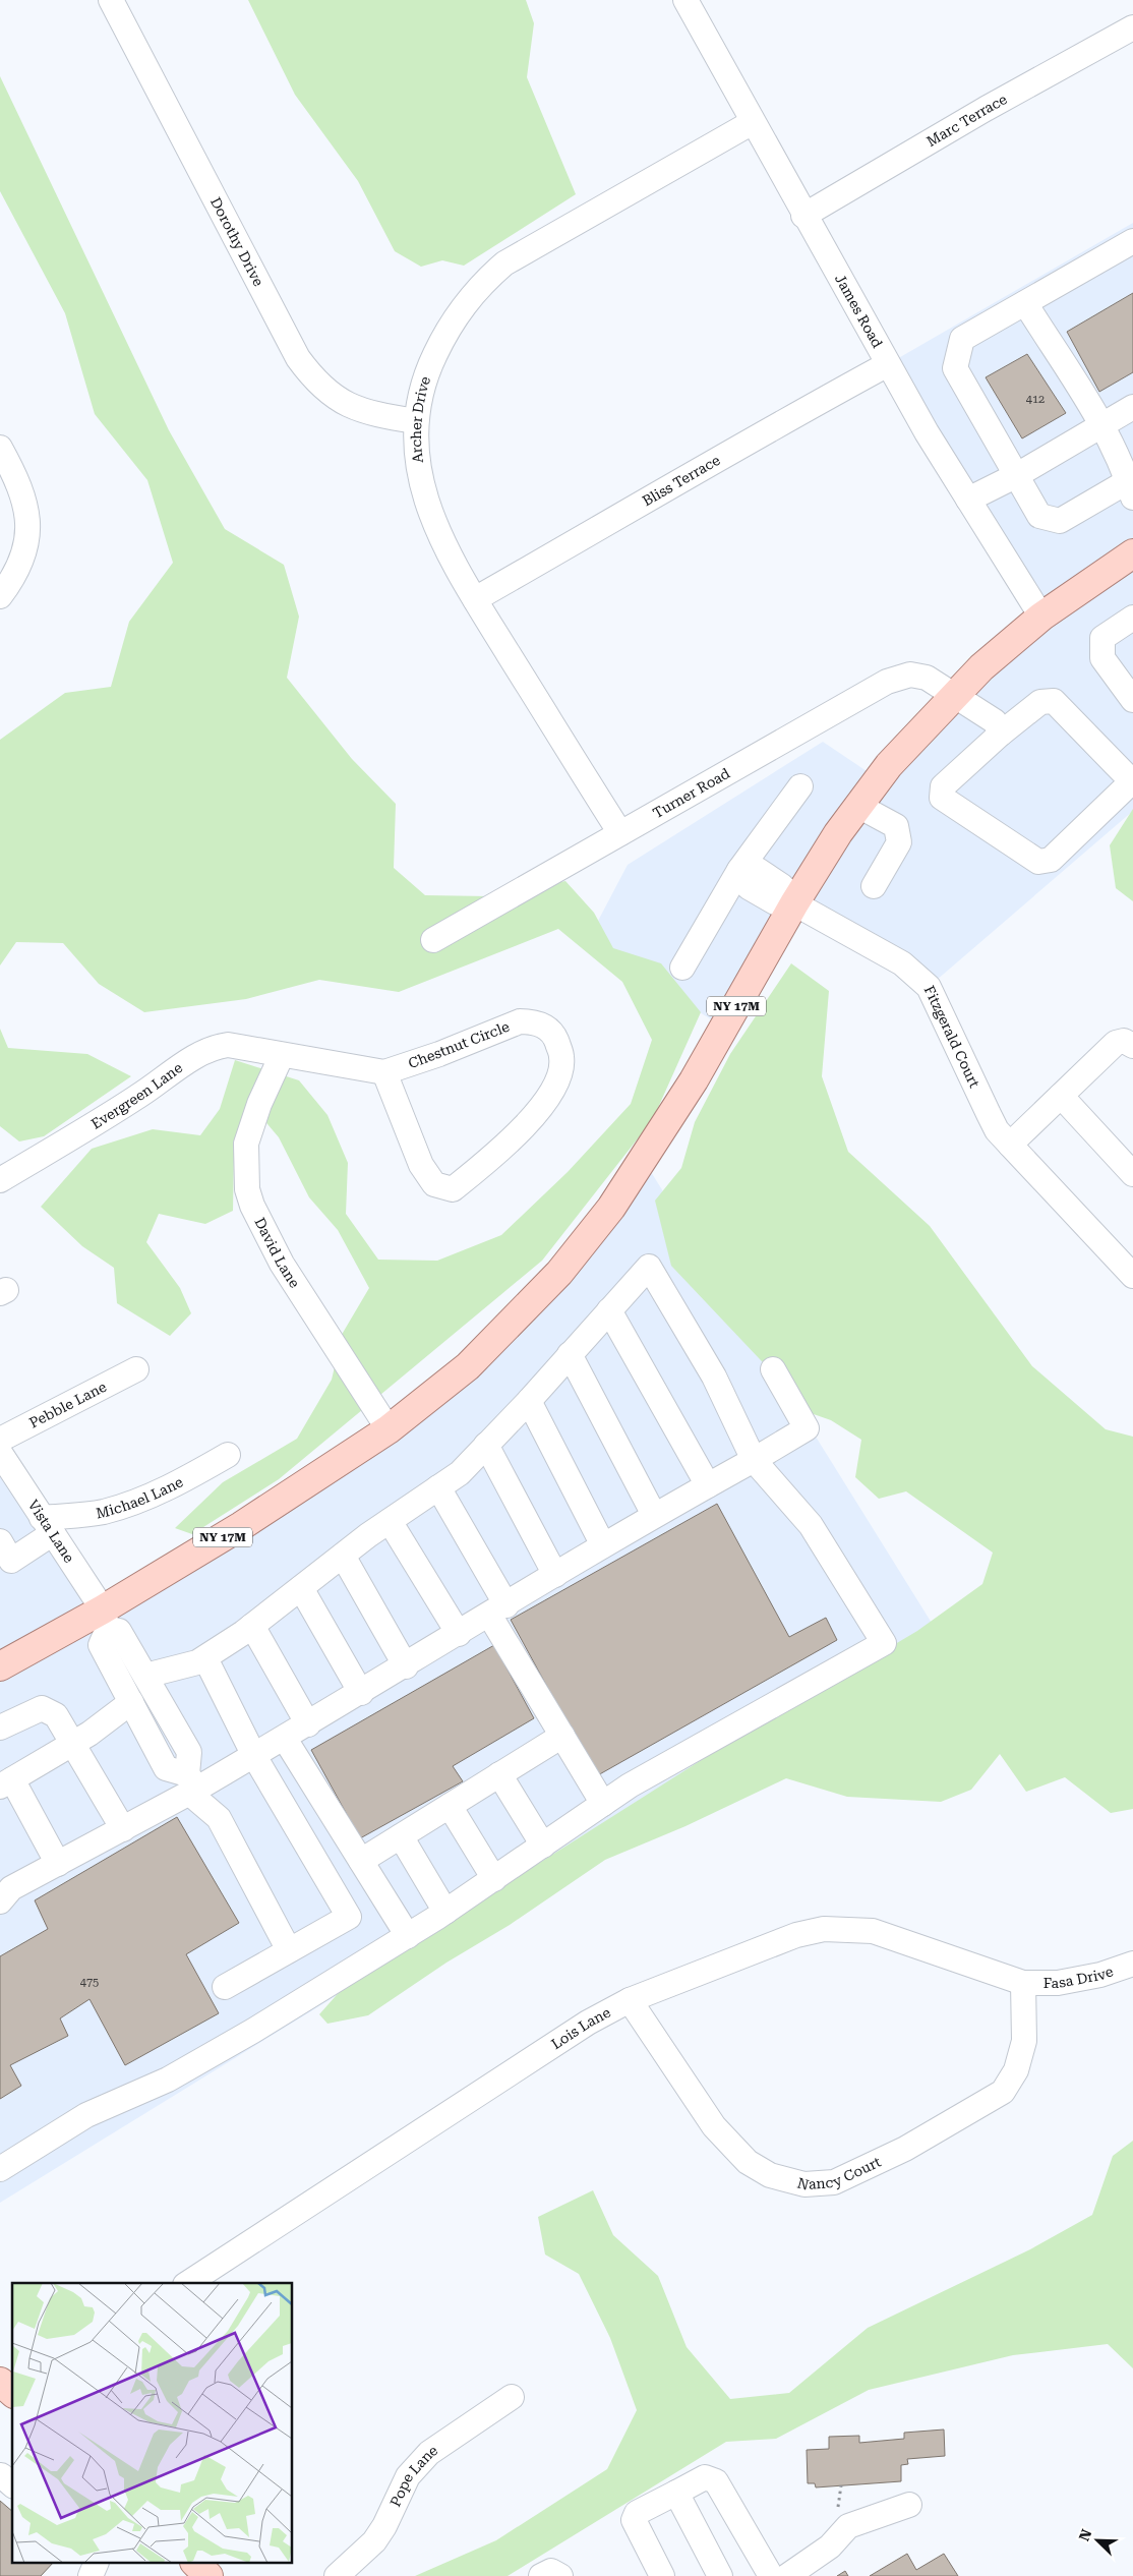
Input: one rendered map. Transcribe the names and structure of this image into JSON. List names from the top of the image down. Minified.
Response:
{"streets":{"main road":["NY 17M"],"street":["Marc Terrace","Dorothy Drive","James Road","Archer Drive","Bliss Terrace","Turner Road","Fitzgerald Court","Chestnut Circle","Evergreen Lane","David Lane","Pebble Lane","Michael Lane","Vista Lane","Fasa Drive","Lois Lane","Nancy Court","Pope Lane"]},"crossings":[["Marc Terrace","James Road"],["Dorothy Drive","Archer Drive"],["James Road","Archer Drive"],["James Road","Bliss Terrace"],["James Road","NY 17M"],["Archer Drive","Bliss Terrace"],["Archer Drive","Turner Road"],["Turner Road","NY 17M"],["NY 17M","Fitzgerald Court"],["NY 17M","David Lane"],["NY 17M","Vista Lane"],["Chestnut Circle","Evergreen Lane"],["Chestnut Circle","David Lane"],["Evergreen Lane","David Lane"],["Michael Lane","Vista Lane"],["Fasa Drive","Lois Lane"],["Fasa Drive","Nancy Court"],["Lois Lane","Nancy Court"]],"house_numbers":["412","475"],"north":"top left"}
